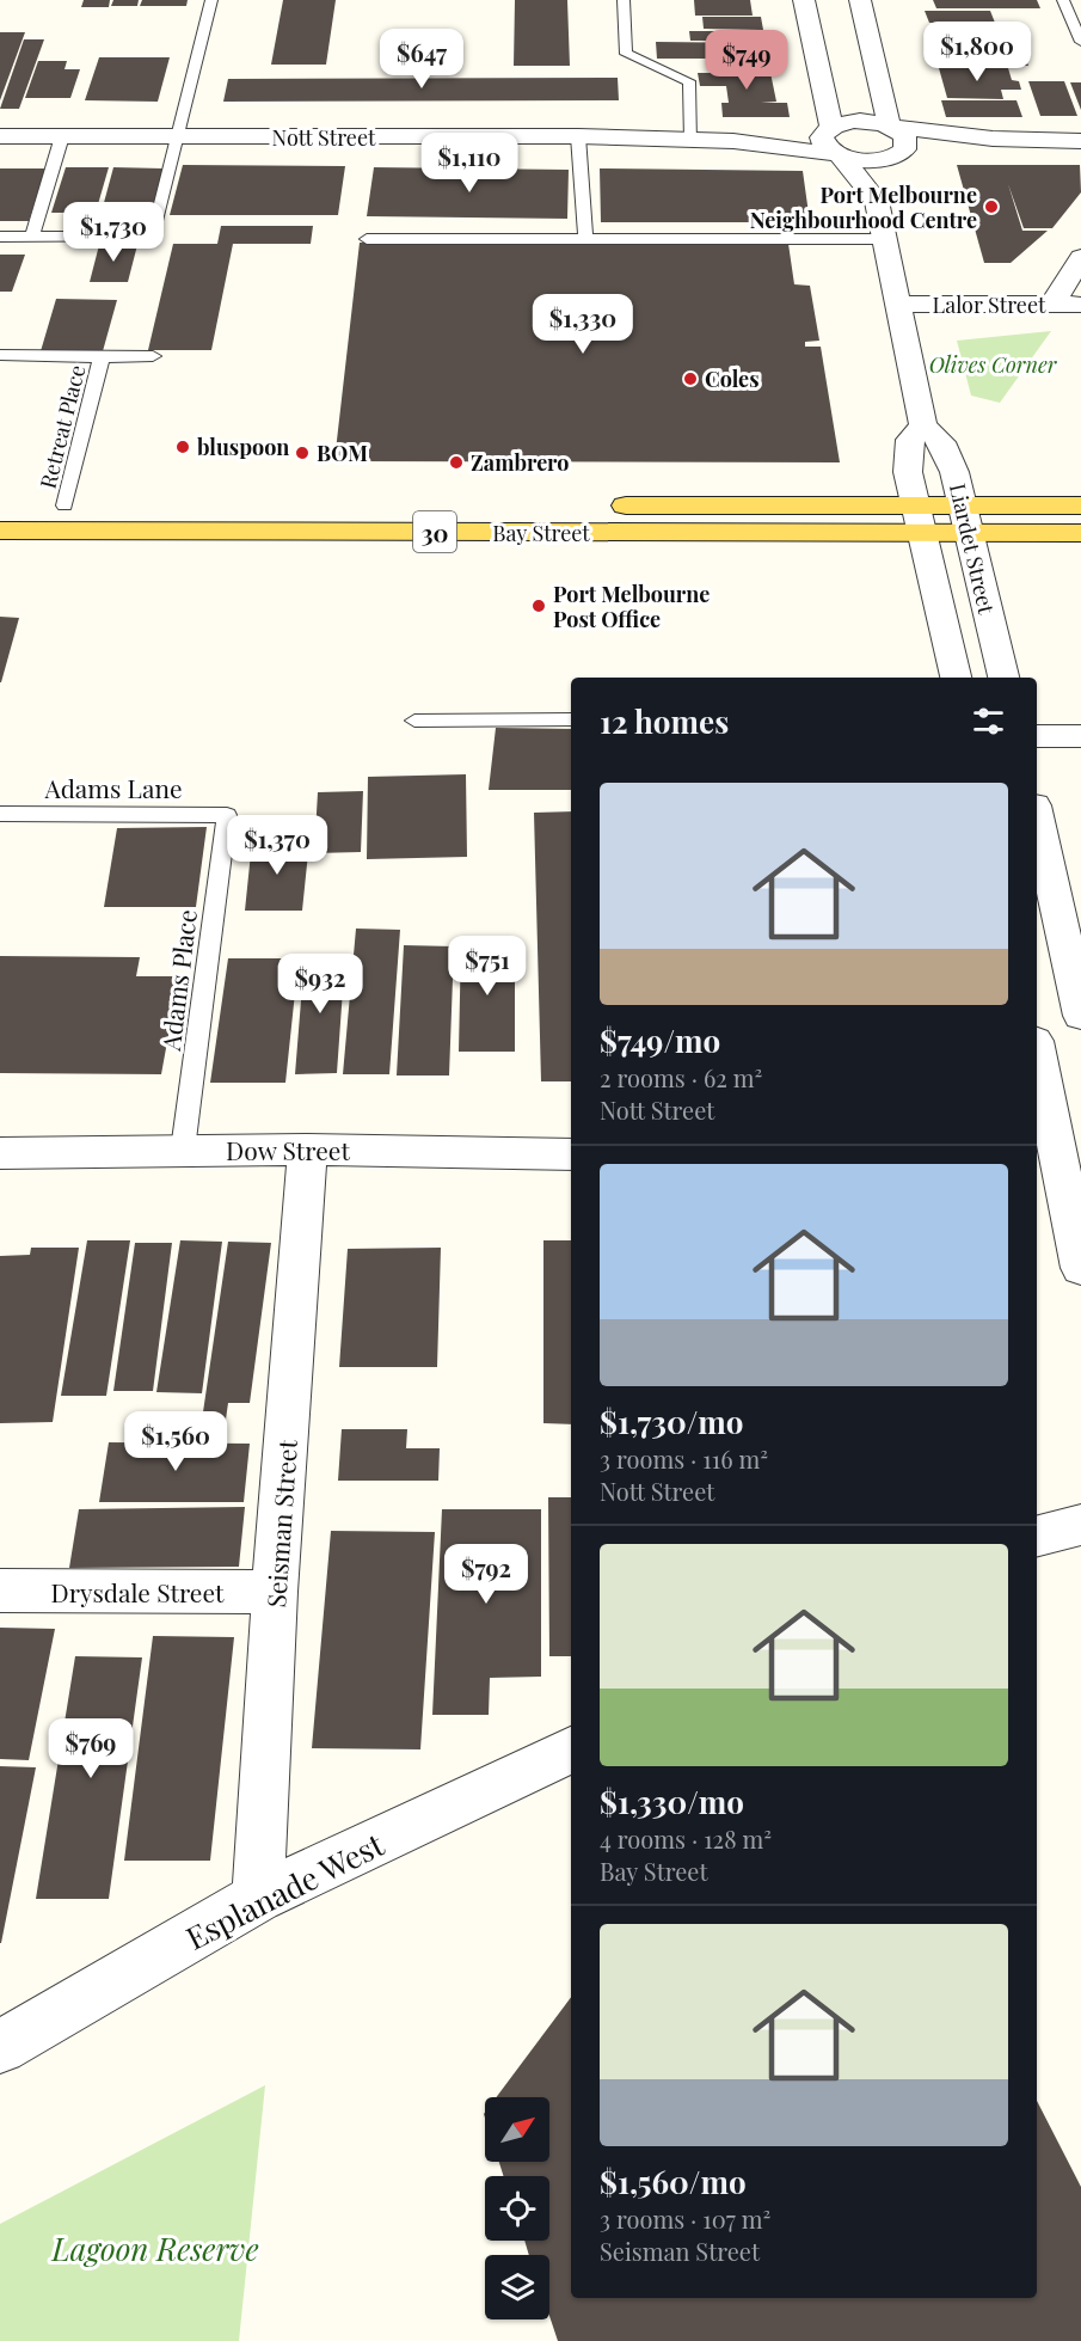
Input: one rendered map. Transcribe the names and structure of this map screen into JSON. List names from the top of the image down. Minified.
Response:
{"streets":{"main road":["30","Bay Street"],"street":["Nott Street","Lalor Street","Liardet Street","Dow Street","Seisman Street","Drysdale Street","Esplanade West"],"lane":["Retreat Place","Adams Lane","Adams Place"]},"crossings":[["Lalor Street","Liardet Street"],["Retreat Place","Bay Street"],["Bay Street","Liardet Street"],["Adams Lane","Adams Place"],["Adams Place","Dow Street"],["Dow Street","Seisman Street"],["Seisman Street","Drysdale Street"],["Seisman Street","Esplanade West"]],"parks":["Olives Corner","Lagoon Reserve"],"places":["Port Melbourne Neighbourhood Centre","Coles","bluspoon","BOM","Zambrero","Port Melbourne Post Office"],"north":"top right","page":{"price":["$1,800","$647","$749","$1,110","$1,730","$1,330","$1,370","$751","$932","$1,560","$792","$769"],"heading":"12 homes","list":[{"name":"$749/mo","note":"2 rooms · 62 m² · Nott Street"},{"name":"$1,730/mo","note":"3 rooms · 116 m² · Nott Street"},{"name":"$1,330/mo","note":"4 rooms · 128 m² · Bay Street"},{"name":"$1,560/mo","note":"3 rooms · 107 m² · Seisman Street"}]}}
